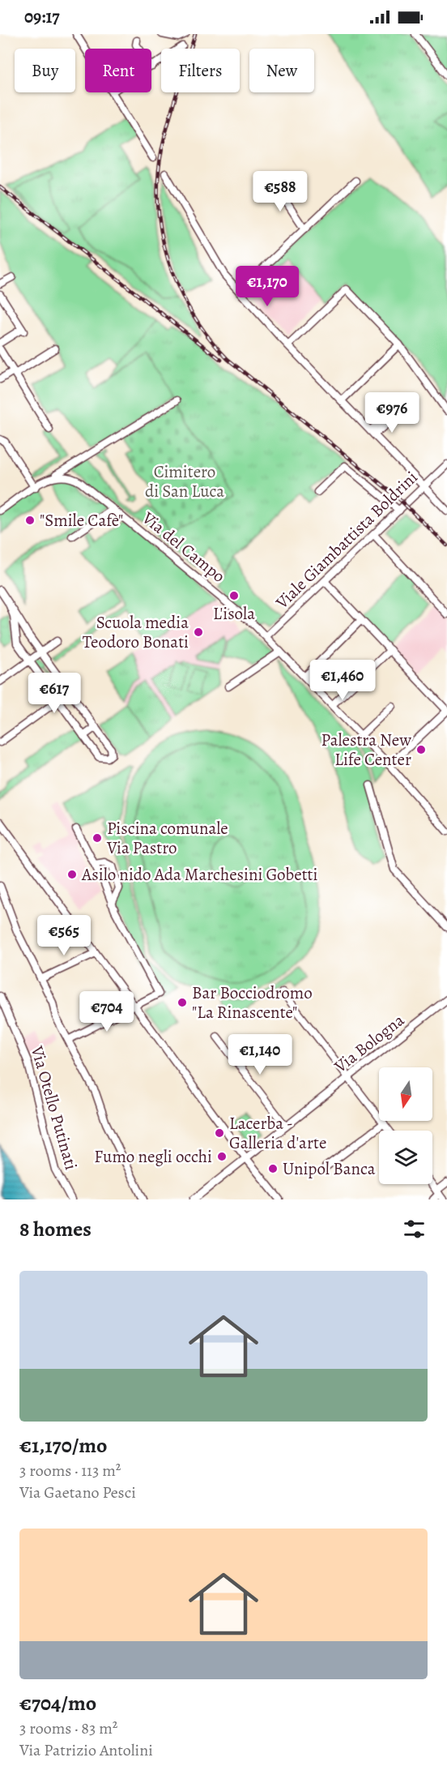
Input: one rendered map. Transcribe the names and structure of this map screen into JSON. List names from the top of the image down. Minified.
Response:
{"streets":{"street":["Viale Giambattista Boldrini","Via del Campo","Via Bologna","Via Otello Putinati"]},"crossings":[["Viale Giambattista Boldrini","Via del Campo"]],"parks":["Cimitero di San Luca"],"places":["\"Smile Cafè\"","L'isola","Scuola media Teodoro Bonati","Palestra New Life Center","Piscina comunale Via Pastro","Asilo nido Ada Marchesini Gobetti","Bar Bocciodromo \"La Rinascente\"","Lacerba - Galleria d'arte","Fumo negli occhi","Unipol Banca"],"north":"bottom","page":{"status":"09:17","chip":["Buy","Rent","Filters","New"],"price":["€588","€1,170","€976","€1,460","€617","€565","€704","€1,140"],"heading":"8 homes","list":[{"name":"€1,170/mo","note":"3 rooms · 113 m² · Via Gaetano Pesci"},{"name":"€704/mo","note":"3 rooms · 83 m² · Via Patrizio Antolini"}]}}
